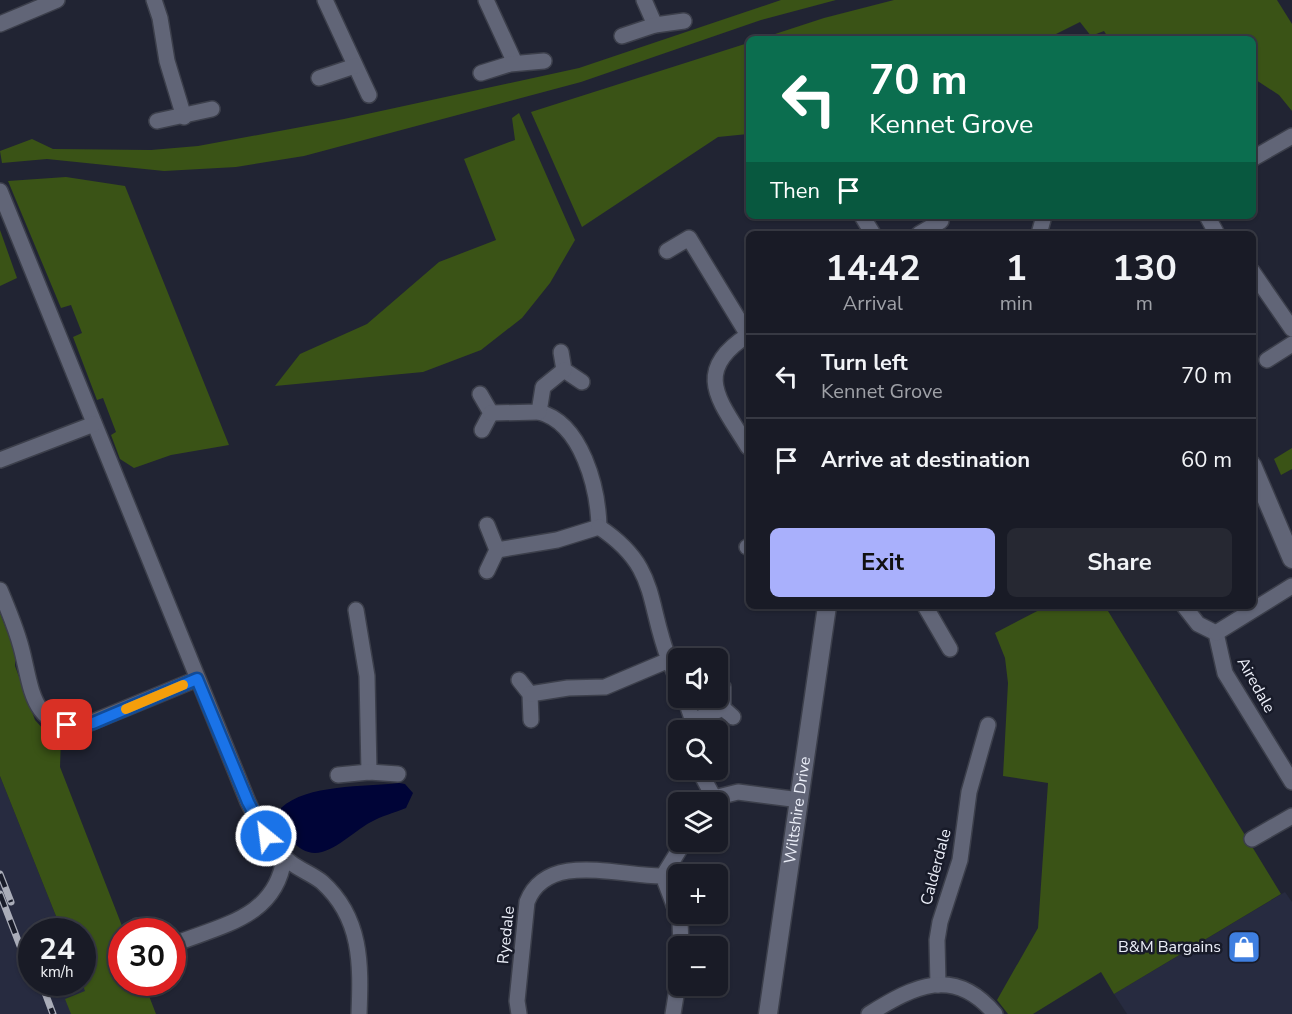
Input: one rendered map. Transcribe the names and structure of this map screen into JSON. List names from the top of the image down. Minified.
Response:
{"streets":{"street":["Airedale","Wiltshire Drive","Calderdale","Ryedale"]},"places":{"shop":["B&M Bargains"]},"page":{"turn":["70 m","Kennet Grove"],"then":"Then","eta":["14:42","Arrival","1","min","130","m"],"list":[{"name":"Turn left","note":"Kennet Grove","value":"70 m"},{"name":"Arrive at destination","value":"60 m"}],"buttons":["Exit","Share"],"map_buttons":["+","−"],"speed":"24 km/h","limit":"30"}}
